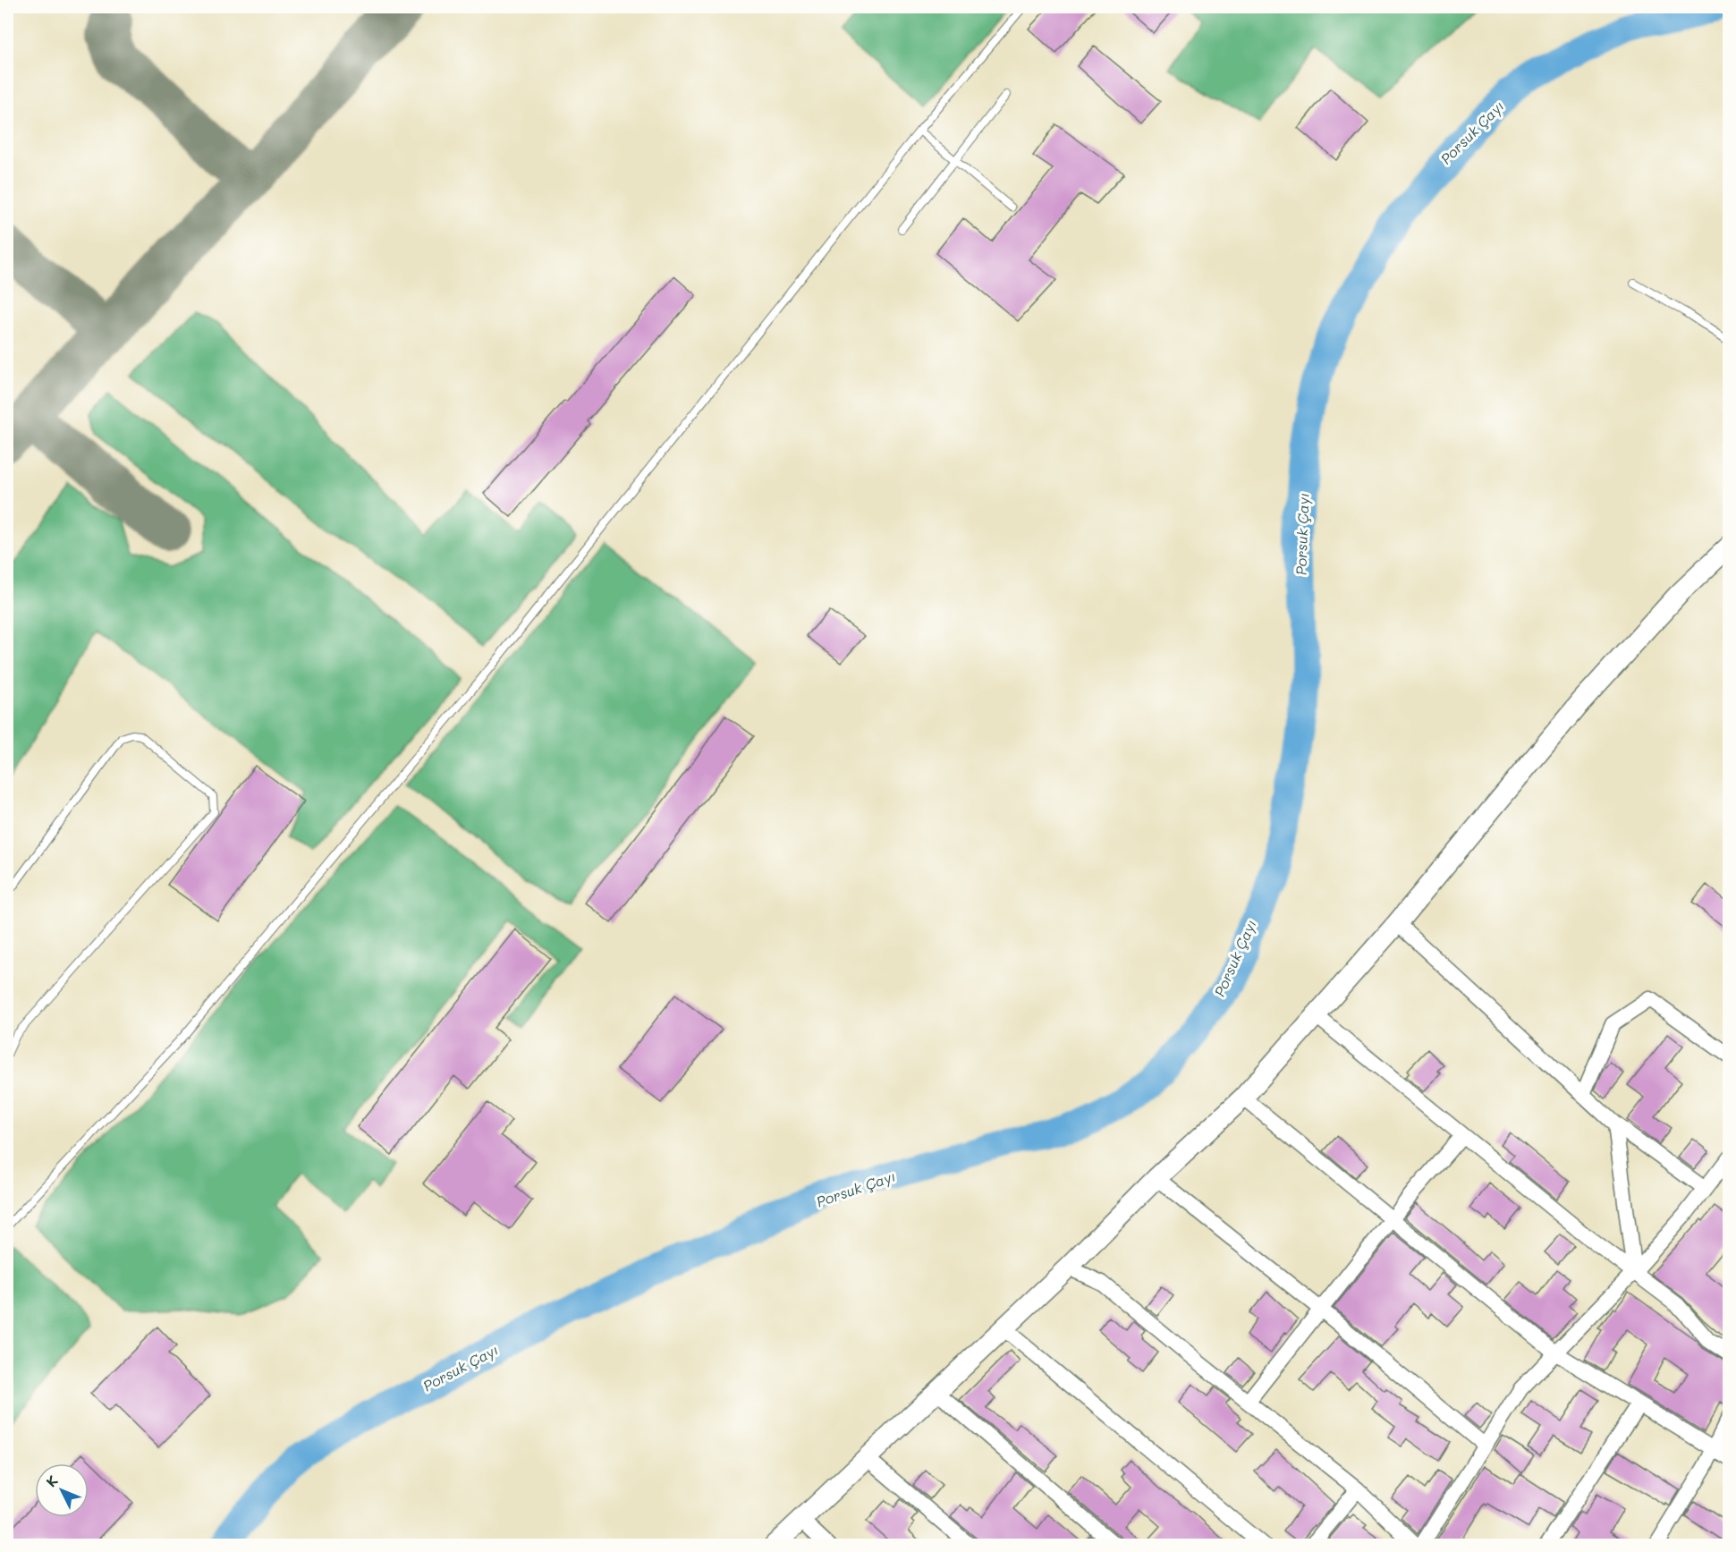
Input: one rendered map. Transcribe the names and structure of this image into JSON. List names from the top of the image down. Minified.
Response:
{"water":["Porsuk Çayı"],"north":"top left"}
